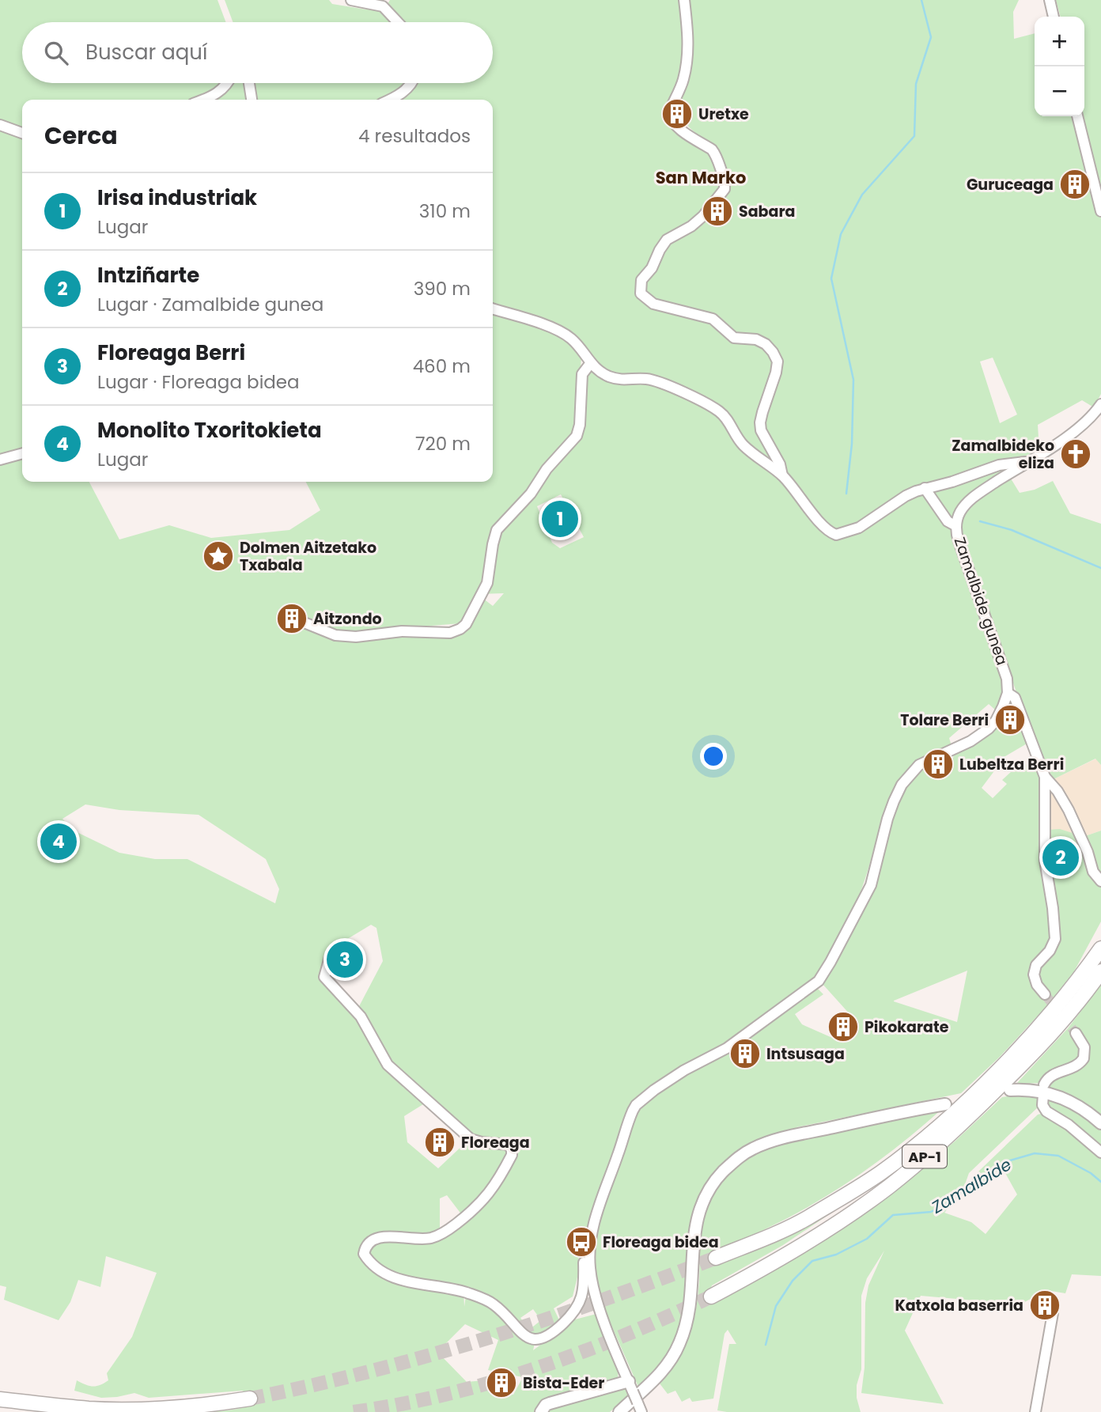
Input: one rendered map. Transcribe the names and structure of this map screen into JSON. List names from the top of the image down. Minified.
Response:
{"streets":{"highway":["AP-1"],"street":["Zamalbide gunea"]},"districts":["San Marko"],"water":["Zamalbide"],"places":{"building":["Uretxe","Guruceaga","Sabara","Aitzondo","Tolare Berri","Lubeltza Berri","Pikokarate","Intsusaga","Floreaga","Katxola baserria","Bista-Eder"],"church":["Zamalbideko eliza"],"place":["Dolmen Aitzetako Txabala"],"bus stop":["Floreaga bidea"]},"page":{"map_buttons":["+","−"],"search":"Buscar aquí","heading":["Cerca","4 resultados"],"list":[{"mark":"1","name":"Irisa industriak","note":"Lugar","value":"310 m"},{"mark":"2","name":"Intziñarte","note":"Lugar · Zamalbide gunea","value":"390 m"},{"mark":"3","name":"Floreaga Berri","note":"Lugar · Floreaga bidea","value":"460 m"},{"mark":"4","name":"Monolito Txoritokieta","note":"Lugar","value":"720 m"}],"pins":["1","4","2","3"]}}
